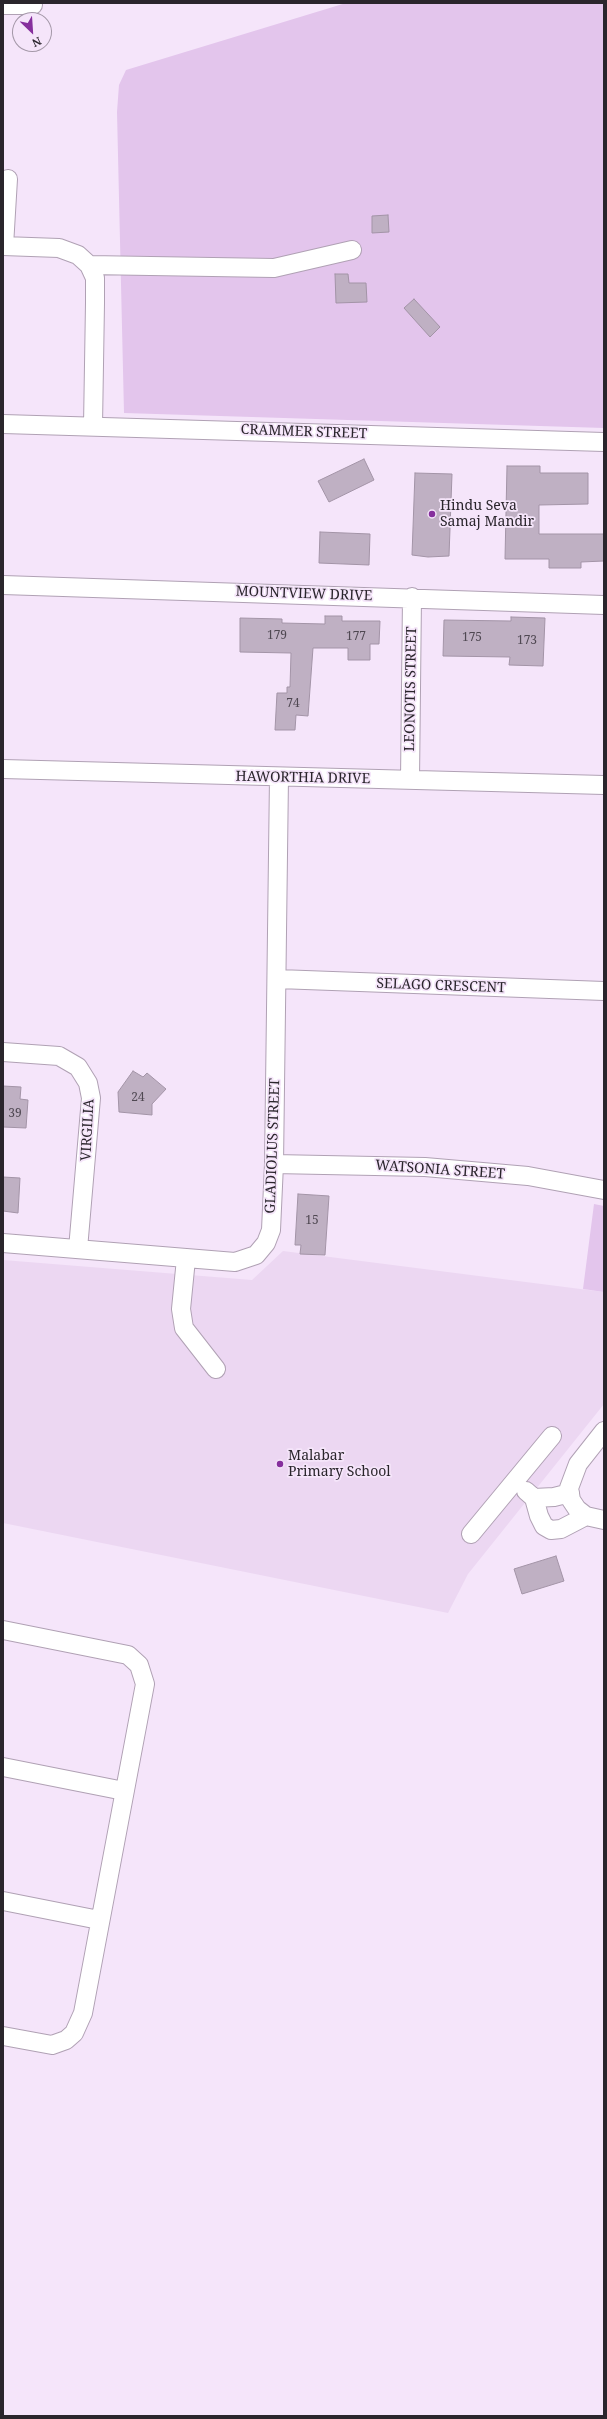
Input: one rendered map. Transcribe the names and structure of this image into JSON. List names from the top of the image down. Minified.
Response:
{"streets":{"street":["CRAMMER STREET","MOUNTVIEW DRIVE","LEONOTIS STREET","HAWORTHIA DRIVE","SELAGO CRESCENT","VIRGILIA","GLADIOLUS STREET","WATSONIA STREET"]},"crossings":[["MOUNTVIEW DRIVE","LEONOTIS STREET"],["LEONOTIS STREET","HAWORTHIA DRIVE"],["HAWORTHIA DRIVE","GLADIOLUS STREET"],["SELAGO CRESCENT","GLADIOLUS STREET"],["VIRGILIA","GLADIOLUS STREET"],["GLADIOLUS STREET","WATSONIA STREET"]],"places":["Hindu Seva Samaj Mandir","Malabar Primary School"],"house_numbers":["179","177","175","173","74","24","39","15"],"north":"bottom right"}
